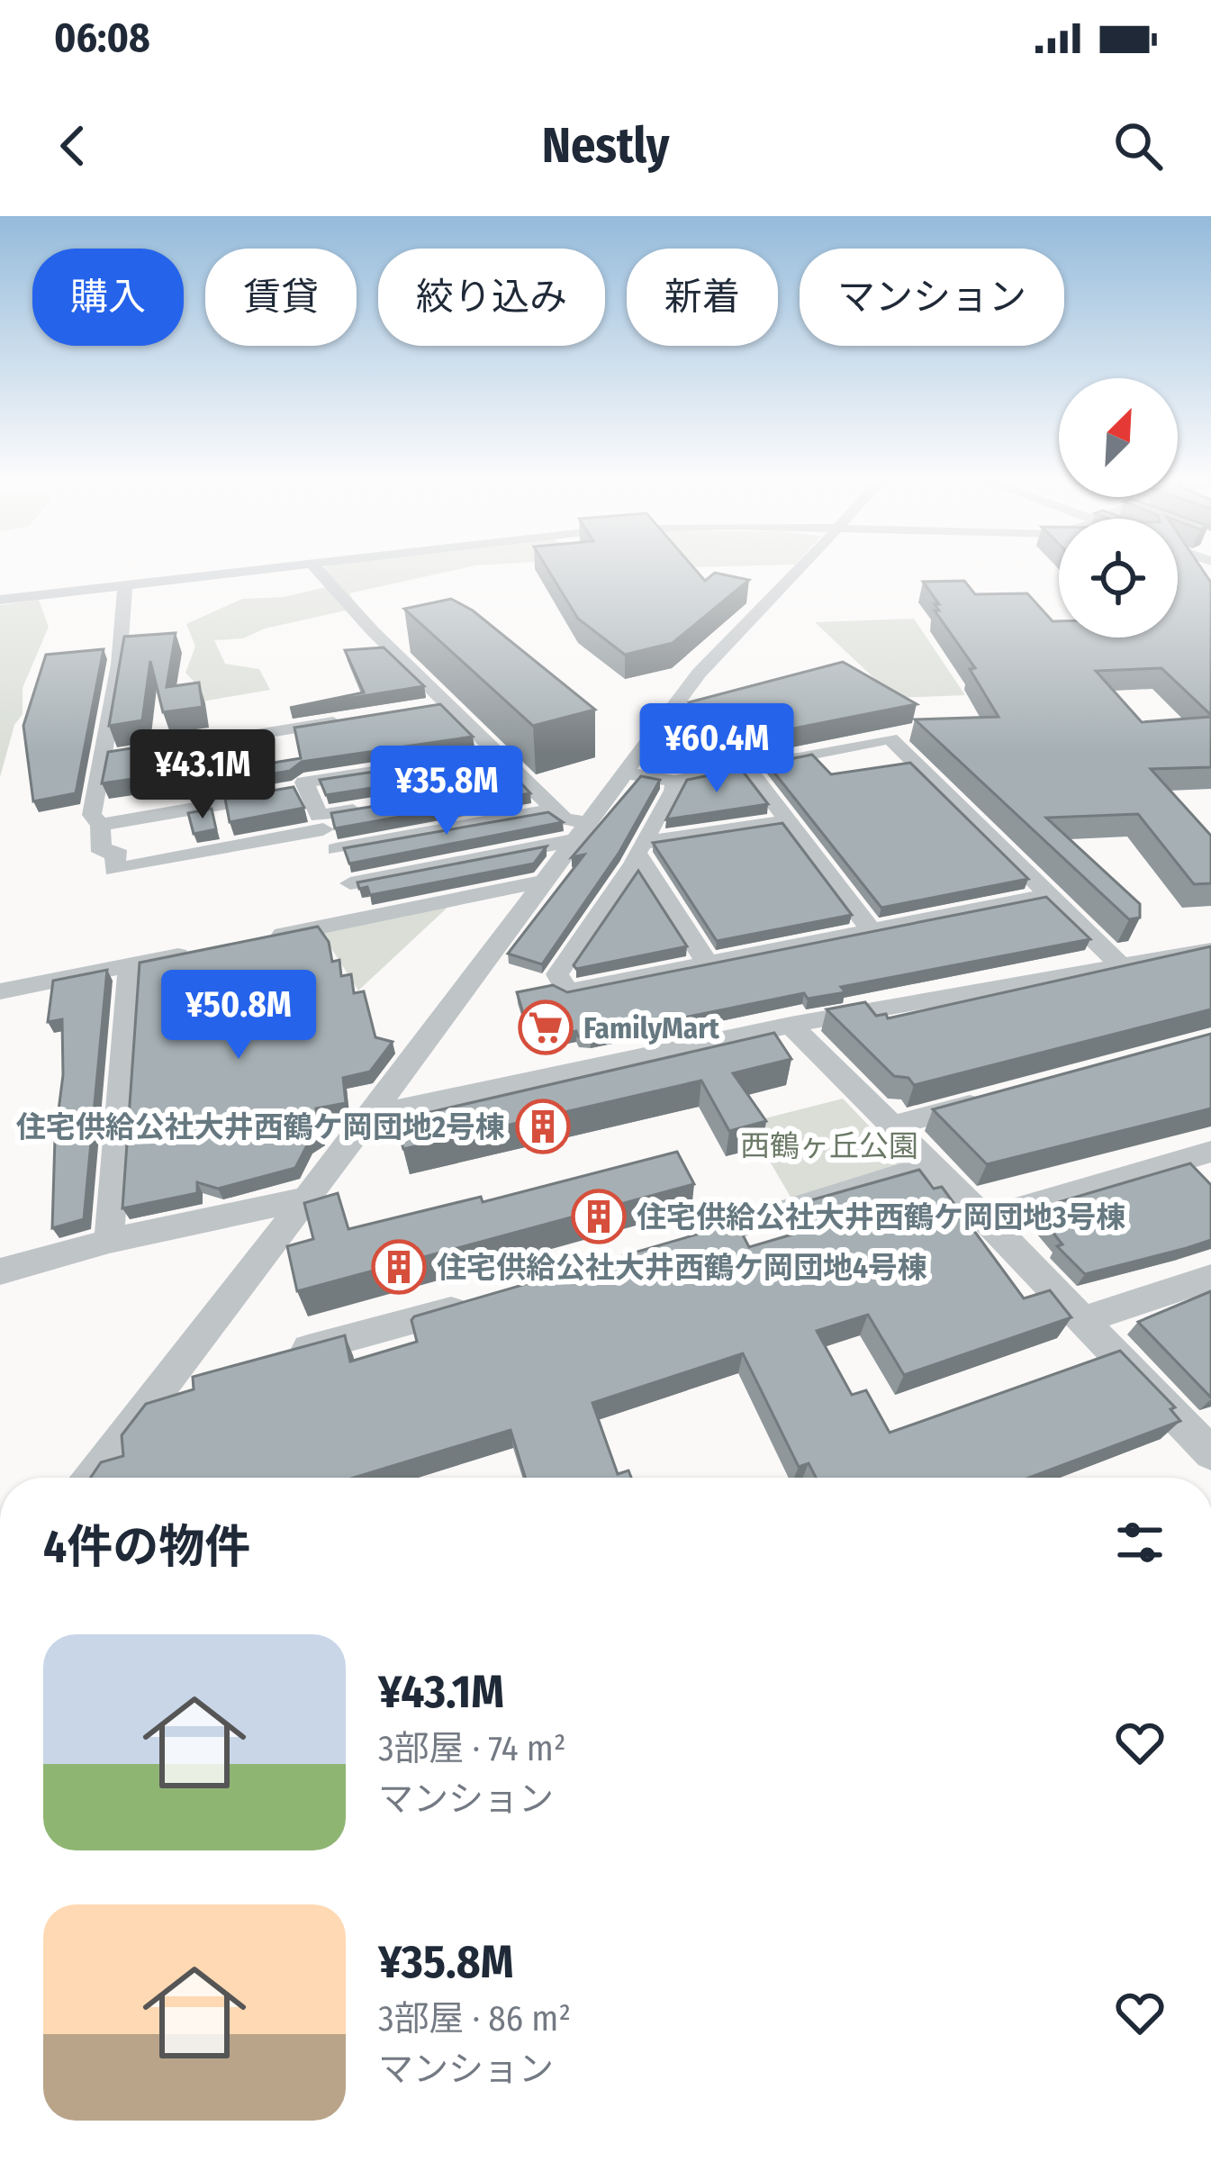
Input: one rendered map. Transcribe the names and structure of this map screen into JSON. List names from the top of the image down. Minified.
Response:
{"parks":["西鶴ヶ丘公園"],"places":{"supermarket":["FamilyMart"],"building":["住宅供給公社大井西鶴ケ岡団地2号棟","住宅供給公社大井西鶴ケ岡団地3号棟","住宅供給公社大井西鶴ケ岡団地4号棟"]},"north":"top right","page":{"status":"06:08","header":"Nestly","chip":["購入","賃貸","絞り込み","新着","マンション"],"price":["¥60.4M","¥43.1M","¥35.8M","¥50.8M"],"heading":"4件の物件","list":[{"name":"¥43.1M","note":"3部屋 · 74 m² · マンション"},{"name":"¥35.8M","note":"3部屋 · 86 m² · マンション"}]}}
